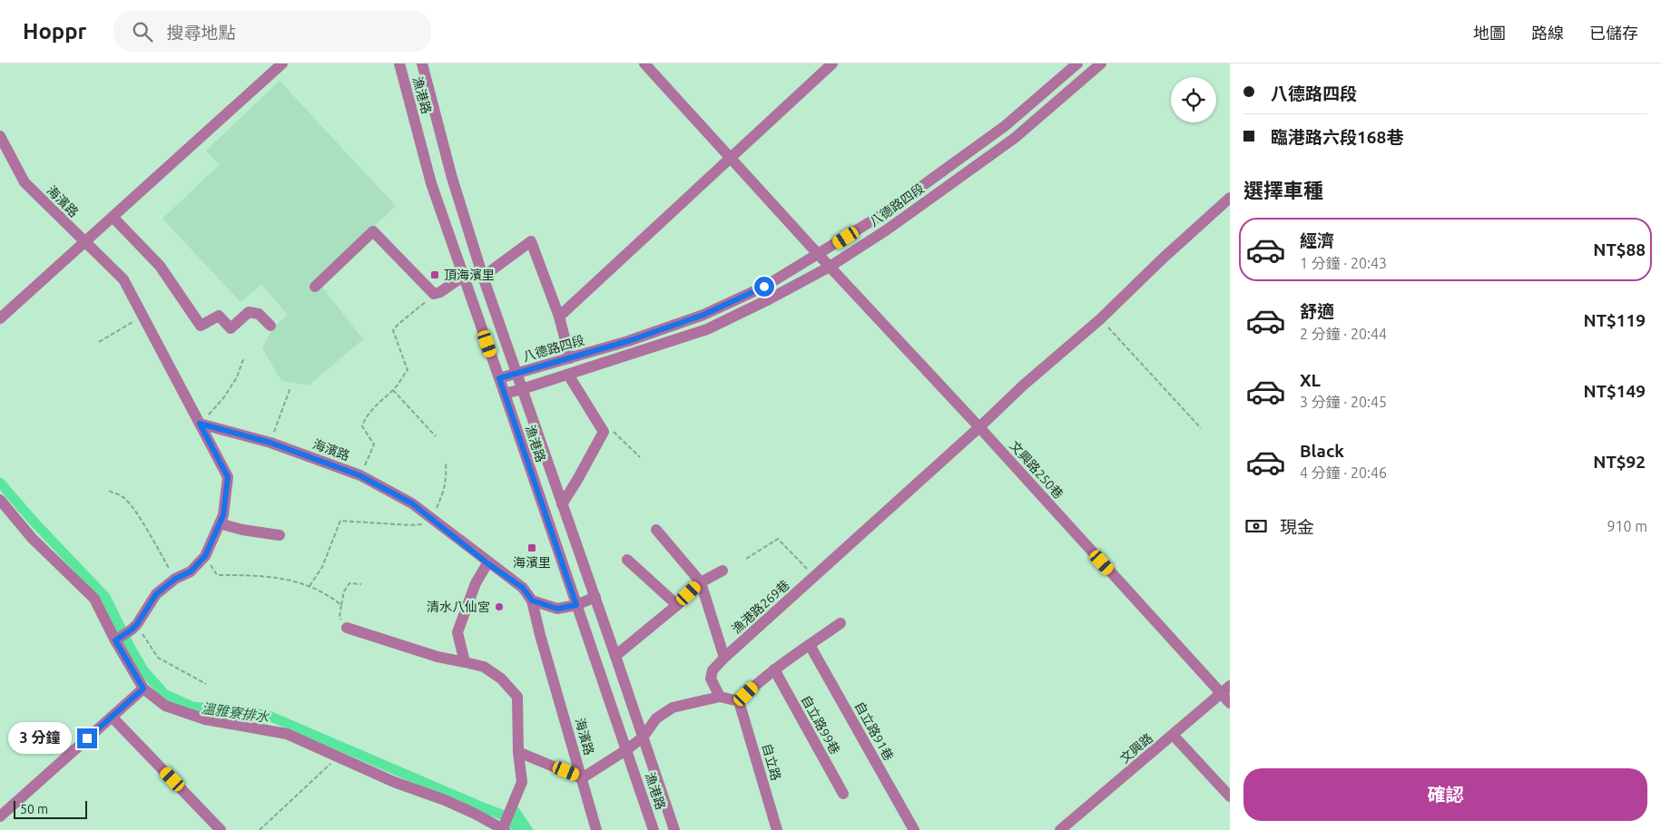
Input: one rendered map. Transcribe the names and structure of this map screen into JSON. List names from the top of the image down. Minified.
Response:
{"streets":{"street":["漁港路","海濱路","八德路四段","文興路250巷","漁港路269巷","自立路99巷","自立路91巷","文興路","自立路"]},"crossings":[["漁港路","八德路四段"],["八德路四段","文興路250巷"],["文興路250巷","漁港路269巷"],["文興路250巷","文興路"]],"water":["溫雅寮排水"],"places":{"transit":["頂海濱里","海濱里"],"other":["清水八仙宮"]},"scale_bar":"50 m","page":{"header":"Hoppr","search":"搜尋地點","nav":["地圖","路線","已儲存"],"banner":["八德路四段","臨港路六段168巷"],"heading":"選擇車種","list":[{"name":"經濟","note":"1 分鐘 · 20:43","value":"NT$88"},{"name":"舒適","note":"2 分鐘 · 20:44","value":"NT$119"},{"name":"XL","note":"3 分鐘 · 20:45","value":"NT$149"},{"name":"Black","note":"4 分鐘 · 20:46","value":"NT$92"}],"pay":["現金","910 m"],"bubble":"3 分鐘","buttons":"確認","scale":"50 m"}}
